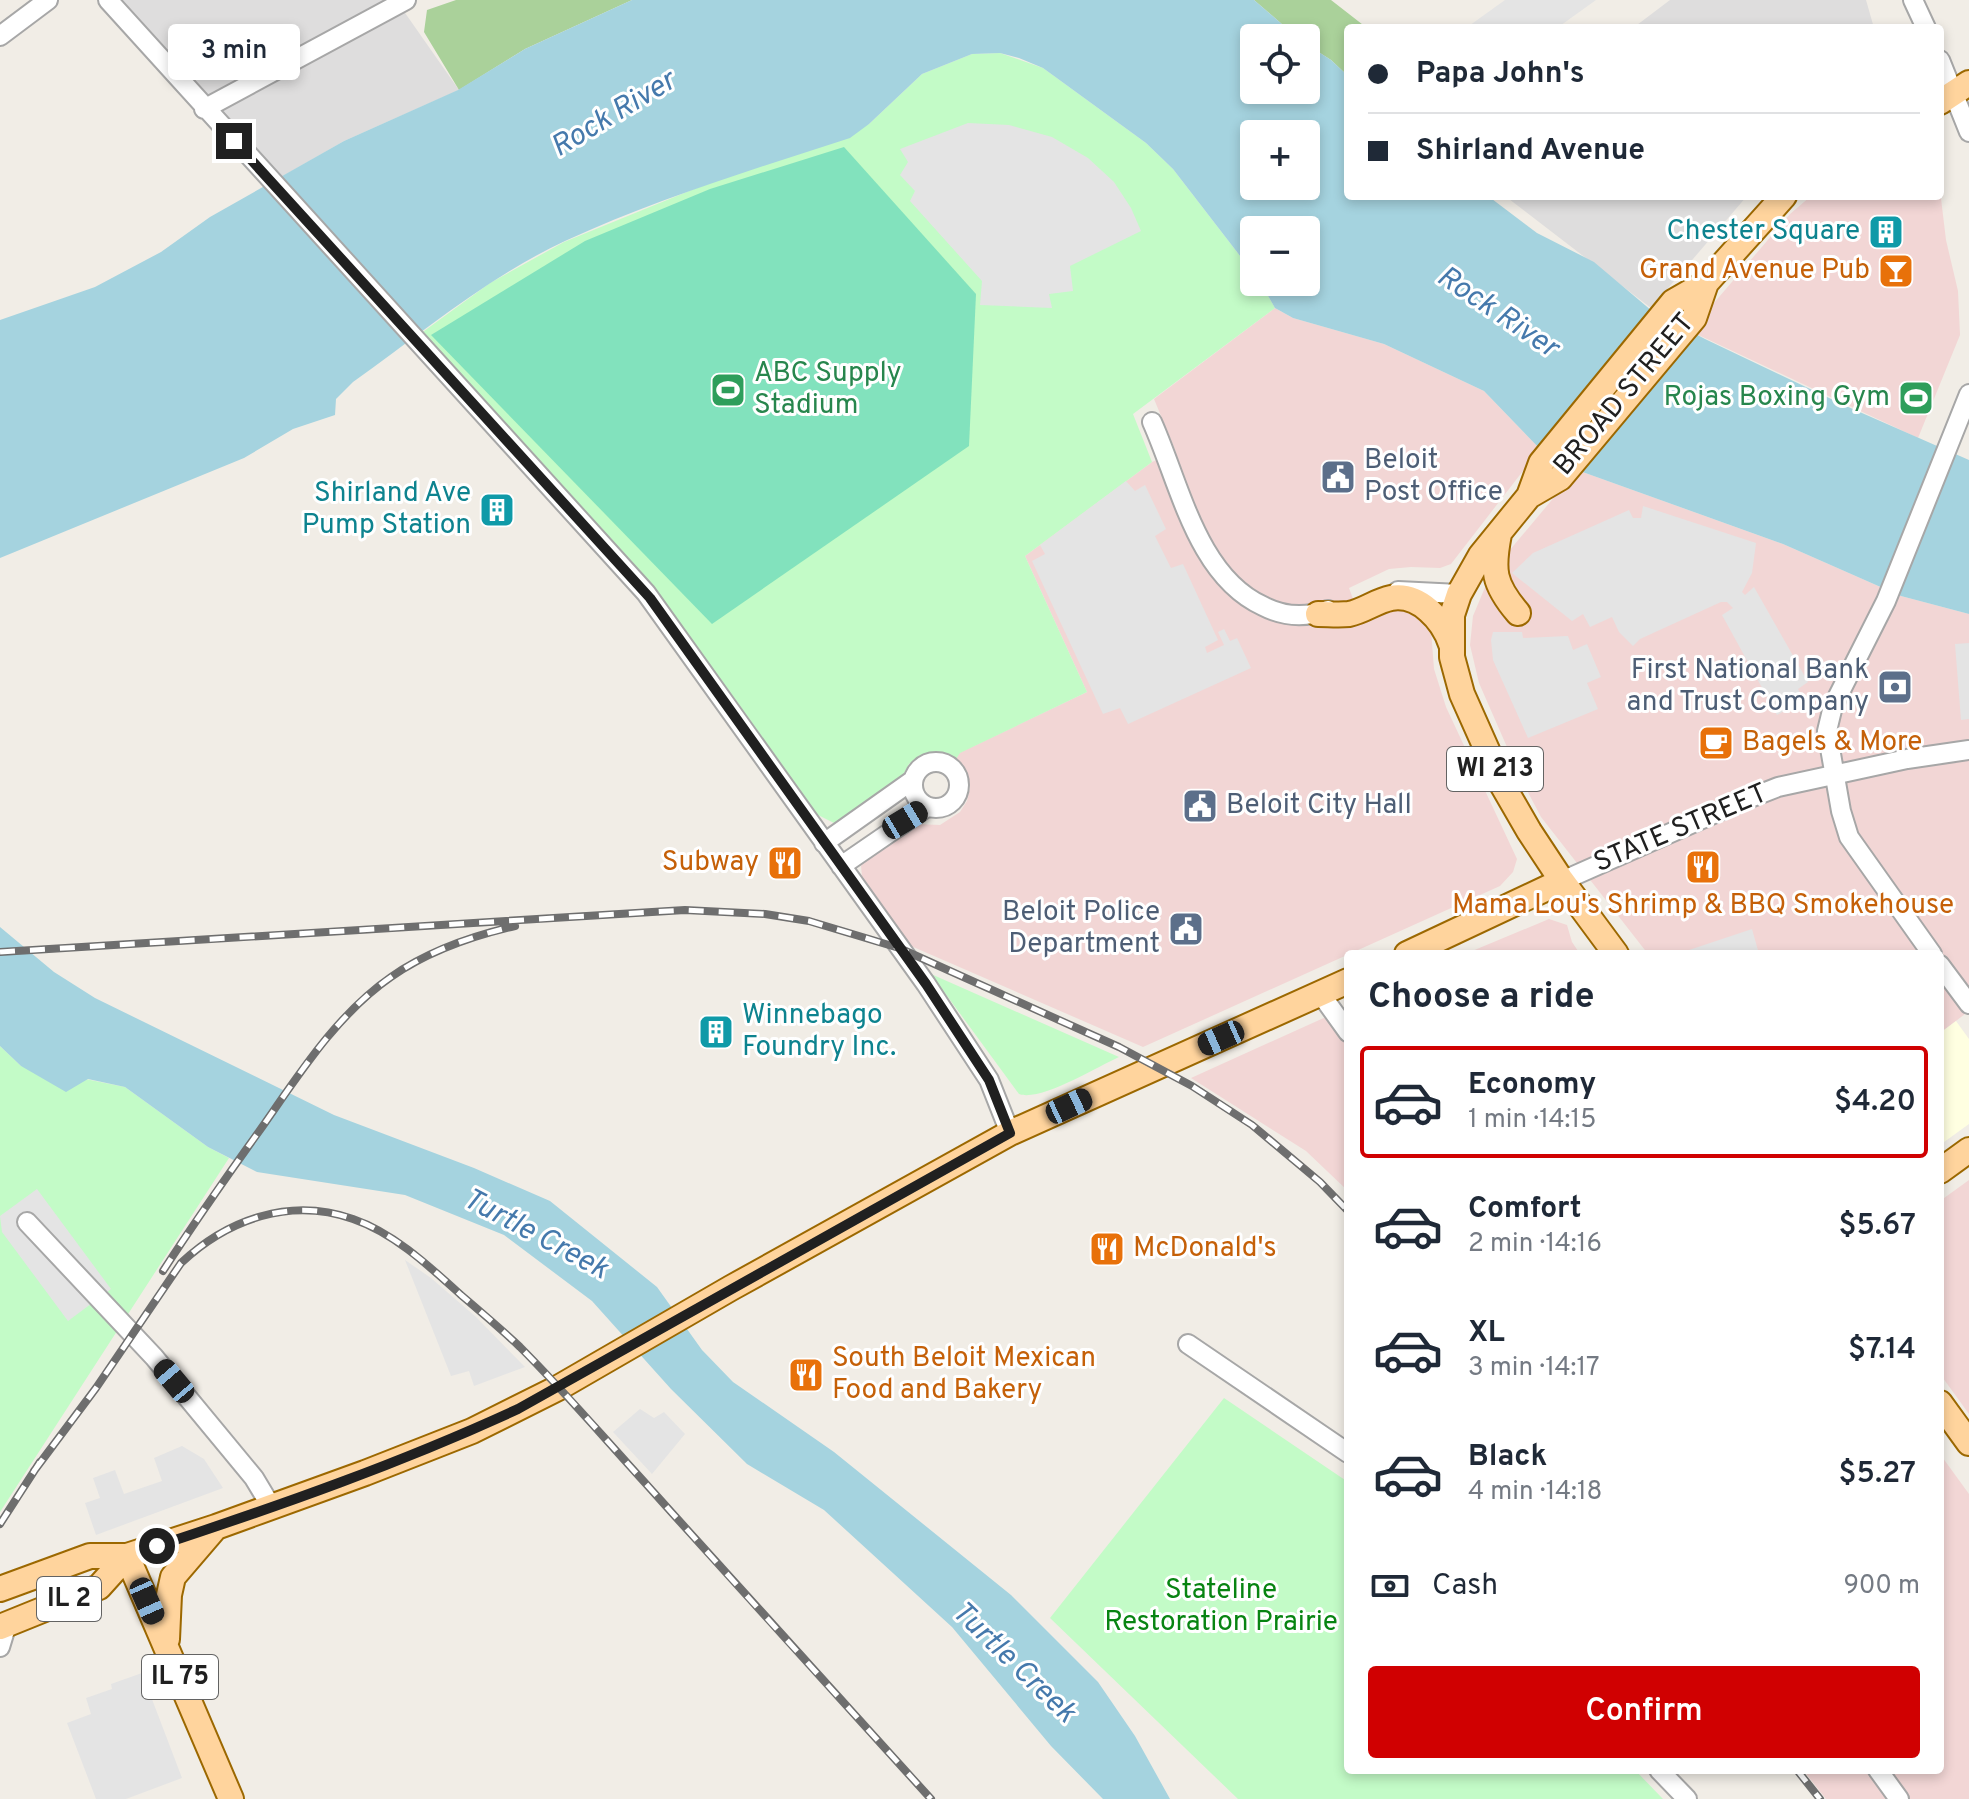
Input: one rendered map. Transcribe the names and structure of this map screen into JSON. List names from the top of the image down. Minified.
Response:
{"streets":{"main road":["BROAD STREET","WI 213","STATE STREET","IL 2","IL 75"]},"crossings":[["BROAD STREET","WI 213"],["BROAD STREET","STATE STREET"],["IL 2","IL 75"]],"water":["Rock River","Turtle Creek"],"parks":["Stateline Restoration Prairie"],"places":{"building":["Chester Square","Shirland Ave Pump Station","Winnebago Foundry Inc."],"bar":["Grand Avenue Pub"],"sports":["ABC Supply Stadium","Rojas Boxing Gym"],"public building":["Beloit Post Office","Beloit City Hall","Beloit Police Department"],"bank":["First National Bank and Trust Company"],"cafe":["Bagels & More"],"restaurant":["Subway","Mama Lou's Shrimp & BBQ Smokehouse","McDonald's","South Beloit Mexican Food and Bakery"]},"page":{"map_buttons":["+","−"],"bubble":"3 min","banner":["Papa John's","Shirland Avenue"],"heading":"Choose a ride","list":[{"name":"Economy","note":"1 min · 14:15","value":"$4.20"},{"name":"Comfort","note":"2 min · 14:16","value":"$5.67"},{"name":"XL","note":"3 min · 14:17","value":"$7.14"},{"name":"Black","note":"4 min · 14:18","value":"$5.27"}],"pay":["Cash","900 m"],"buttons":"Confirm"}}
